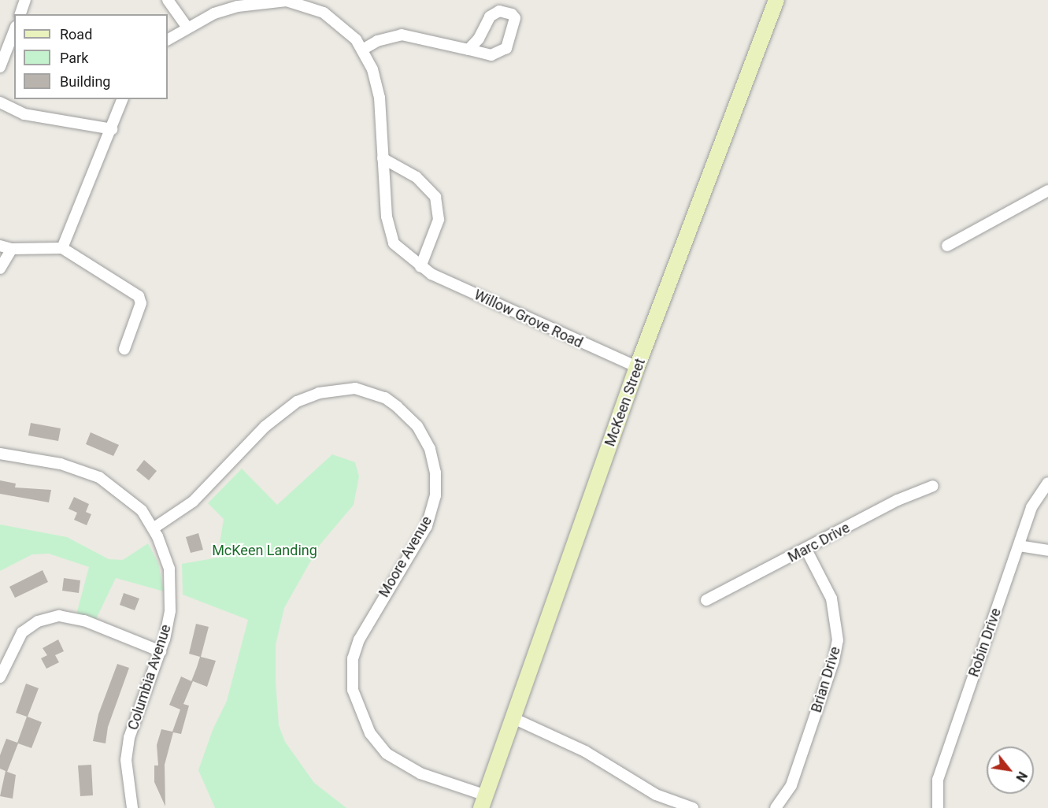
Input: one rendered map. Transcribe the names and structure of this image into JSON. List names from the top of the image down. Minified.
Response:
{"streets":{"street":["Willow Grove Road","McKeen Street","Marc Drive","Moore Avenue","Robin Drive","Columbia Avenue","Brian Drive"]},"crossings":[["Willow Grove Road","McKeen Street"],["McKeen Street","Moore Avenue"],["Marc Drive","Brian Drive"],["Moore Avenue","Columbia Avenue"]],"parks":["McKeen Landing"],"legend":["Road","Park","Building"],"north":"bottom right"}
